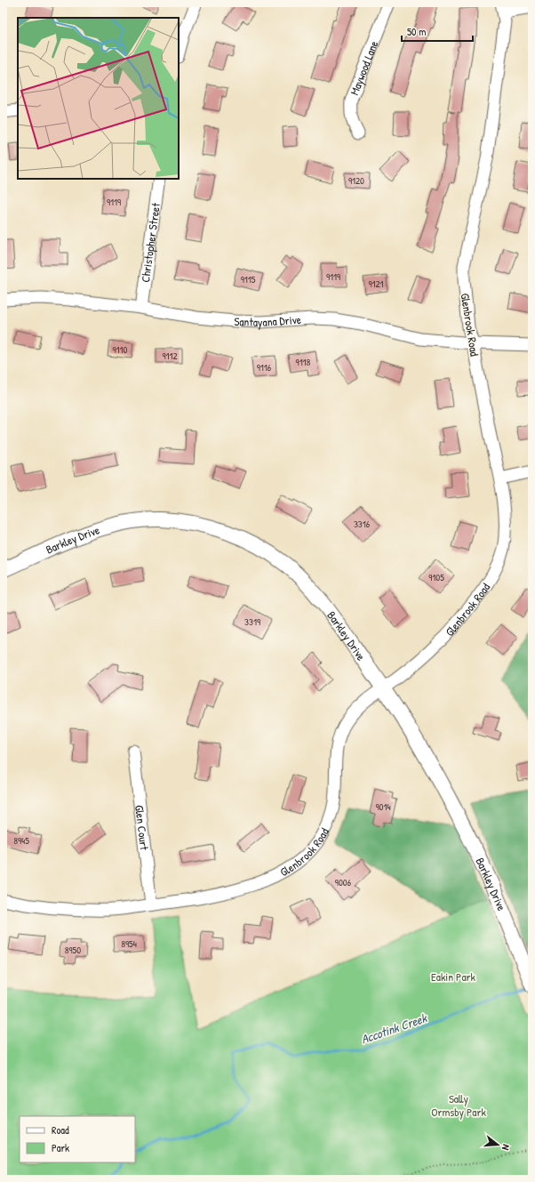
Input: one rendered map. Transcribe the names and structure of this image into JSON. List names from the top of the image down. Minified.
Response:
{"streets":{"street":["Maywood Lane","Christopher Street","Santayana Drive","Glenbrook Road","Barkley Drive","Glen Court"]},"crossings":[["Christopher Street","Santayana Drive"],["Santayana Drive","Glenbrook Road"],["Glenbrook Road","Barkley Drive"],["Glenbrook Road","Glen Court"]],"water":["Accotink Creek"],"parks":["Eakin Park","Sally Ormsby Park"],"house_numbers":["9120","9119","9119","9115","9121","9110","9112","9118","9116","3316","9105","3319","9014","8945","9006","8954","8950"],"legend":["Road","Park"],"scale_bar":"50 m","north":"right"}
